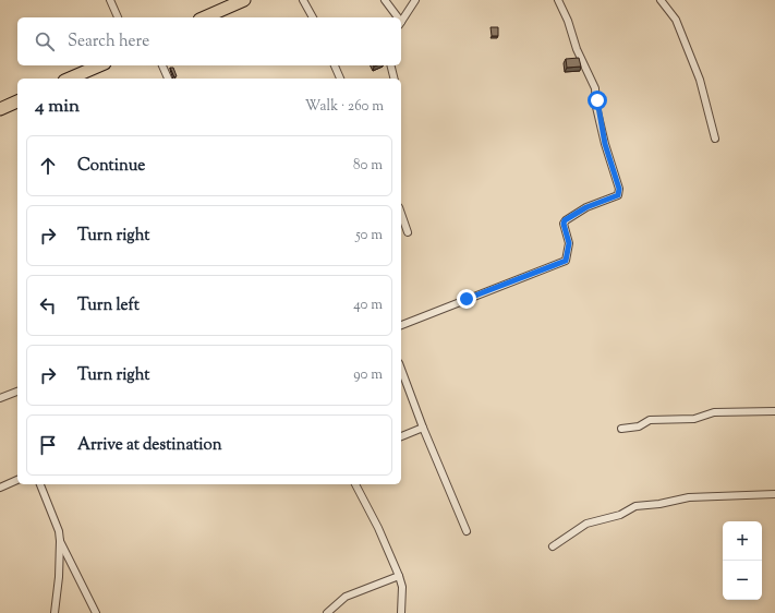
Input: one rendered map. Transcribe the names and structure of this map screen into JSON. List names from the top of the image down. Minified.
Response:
{"page":{"search":"Search here","heading":["4 min","Walk · 260 m"],"list":[["Continue","80 m"],["Turn right","50 m"],["Turn left","40 m"],["Turn right","90 m"],"Arrive at destination"],"map_buttons":["+","−"]}}
